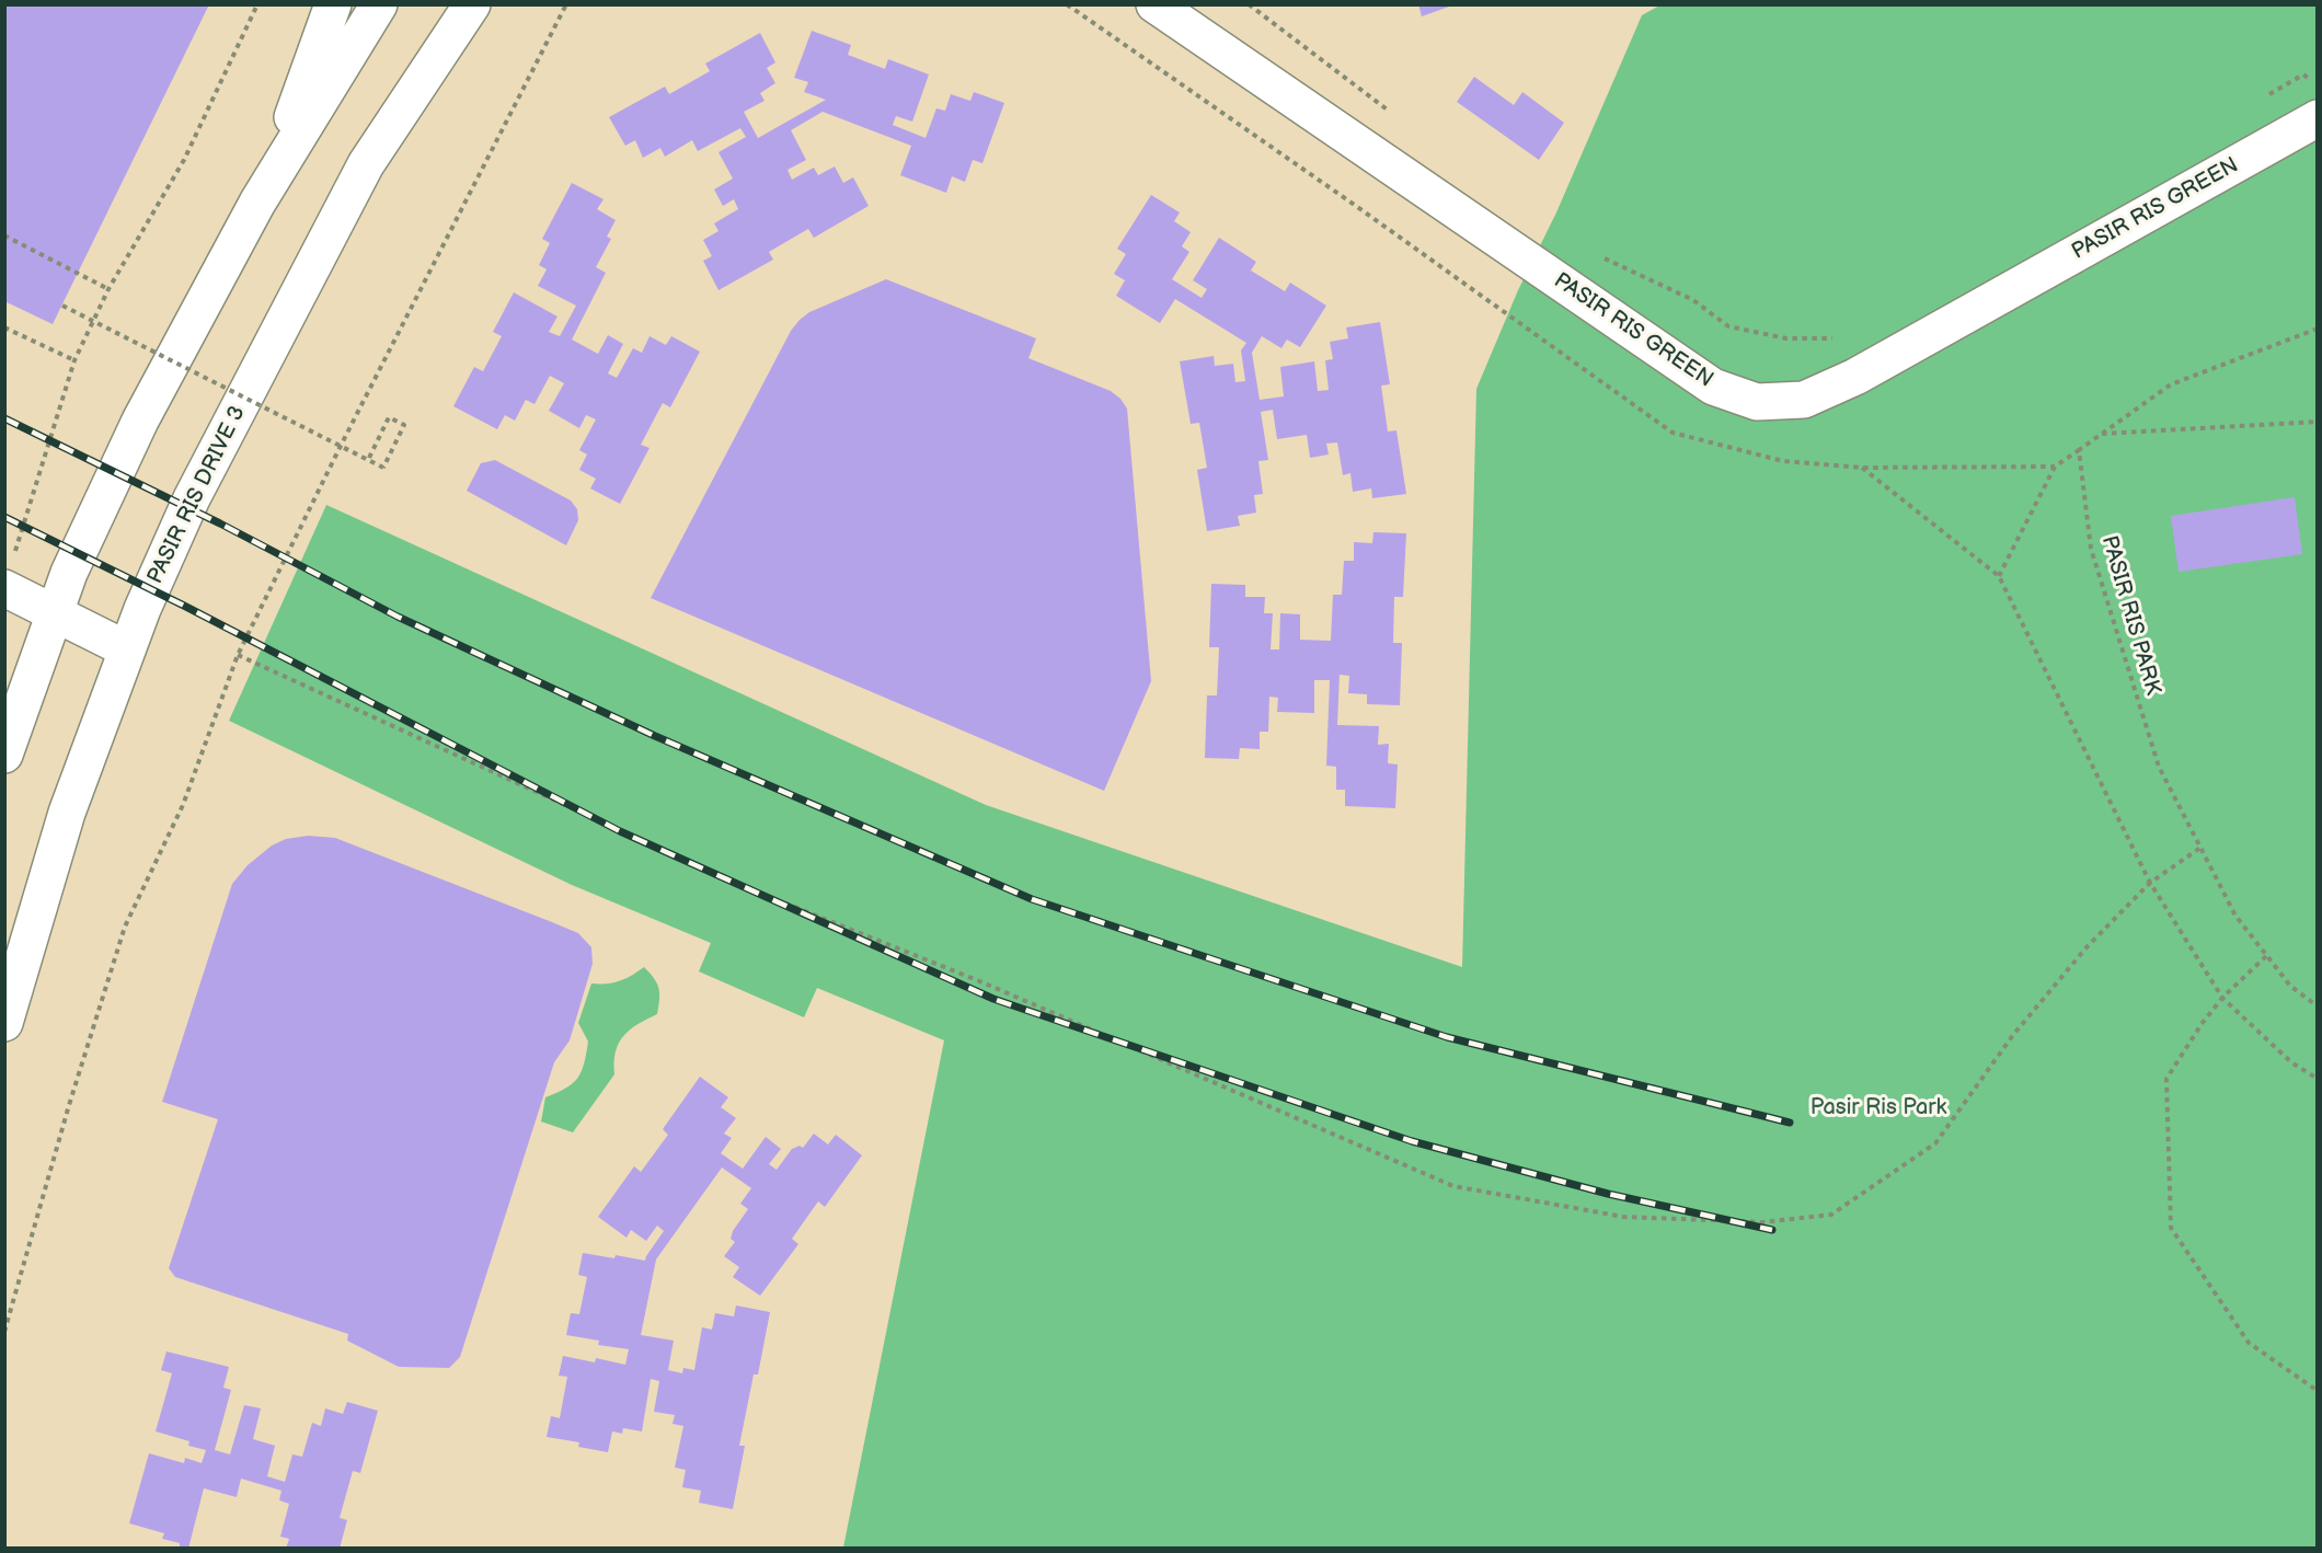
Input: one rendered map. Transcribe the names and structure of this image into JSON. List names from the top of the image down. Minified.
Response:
{"streets":{"main road":["PASIR RIS GREEN","PASIR RIS DRIVE 3"],"path":["PASIR RIS PARK"]},"parks":["Pasir Ris Park"]}
